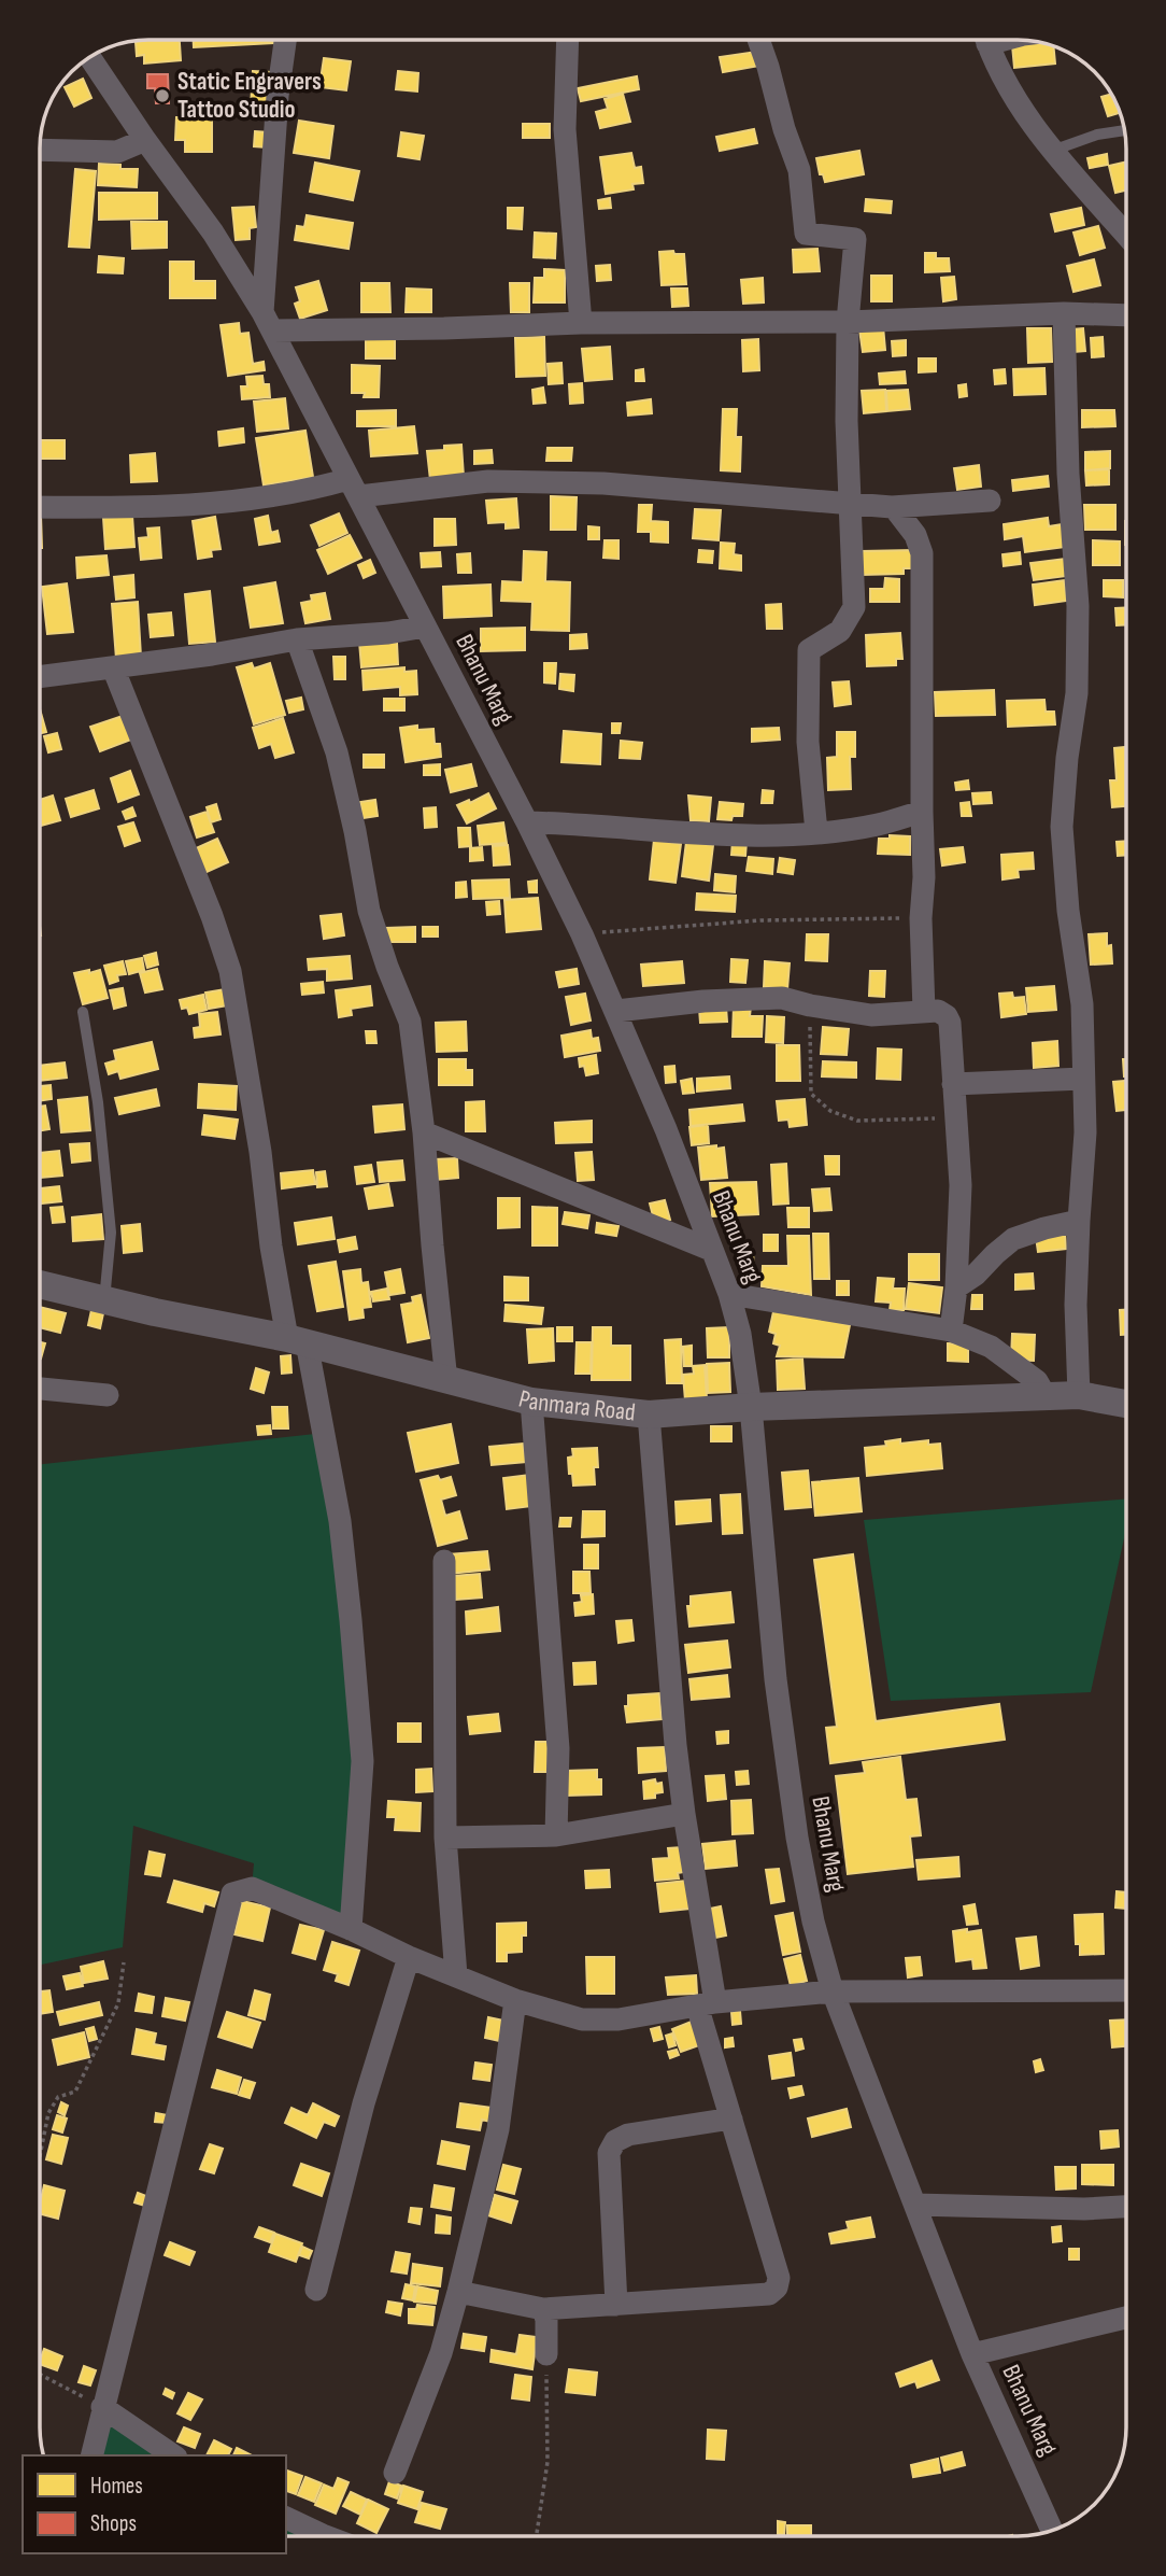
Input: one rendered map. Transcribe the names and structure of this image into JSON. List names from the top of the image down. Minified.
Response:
{"streets":{"street":["Bhanu Marg","Panmara Road"]},"crossings":[["Bhanu Marg","Panmara Road"]],"places":["Static Engravers Tattoo Studio"],"legend":["Homes","Shops"]}
